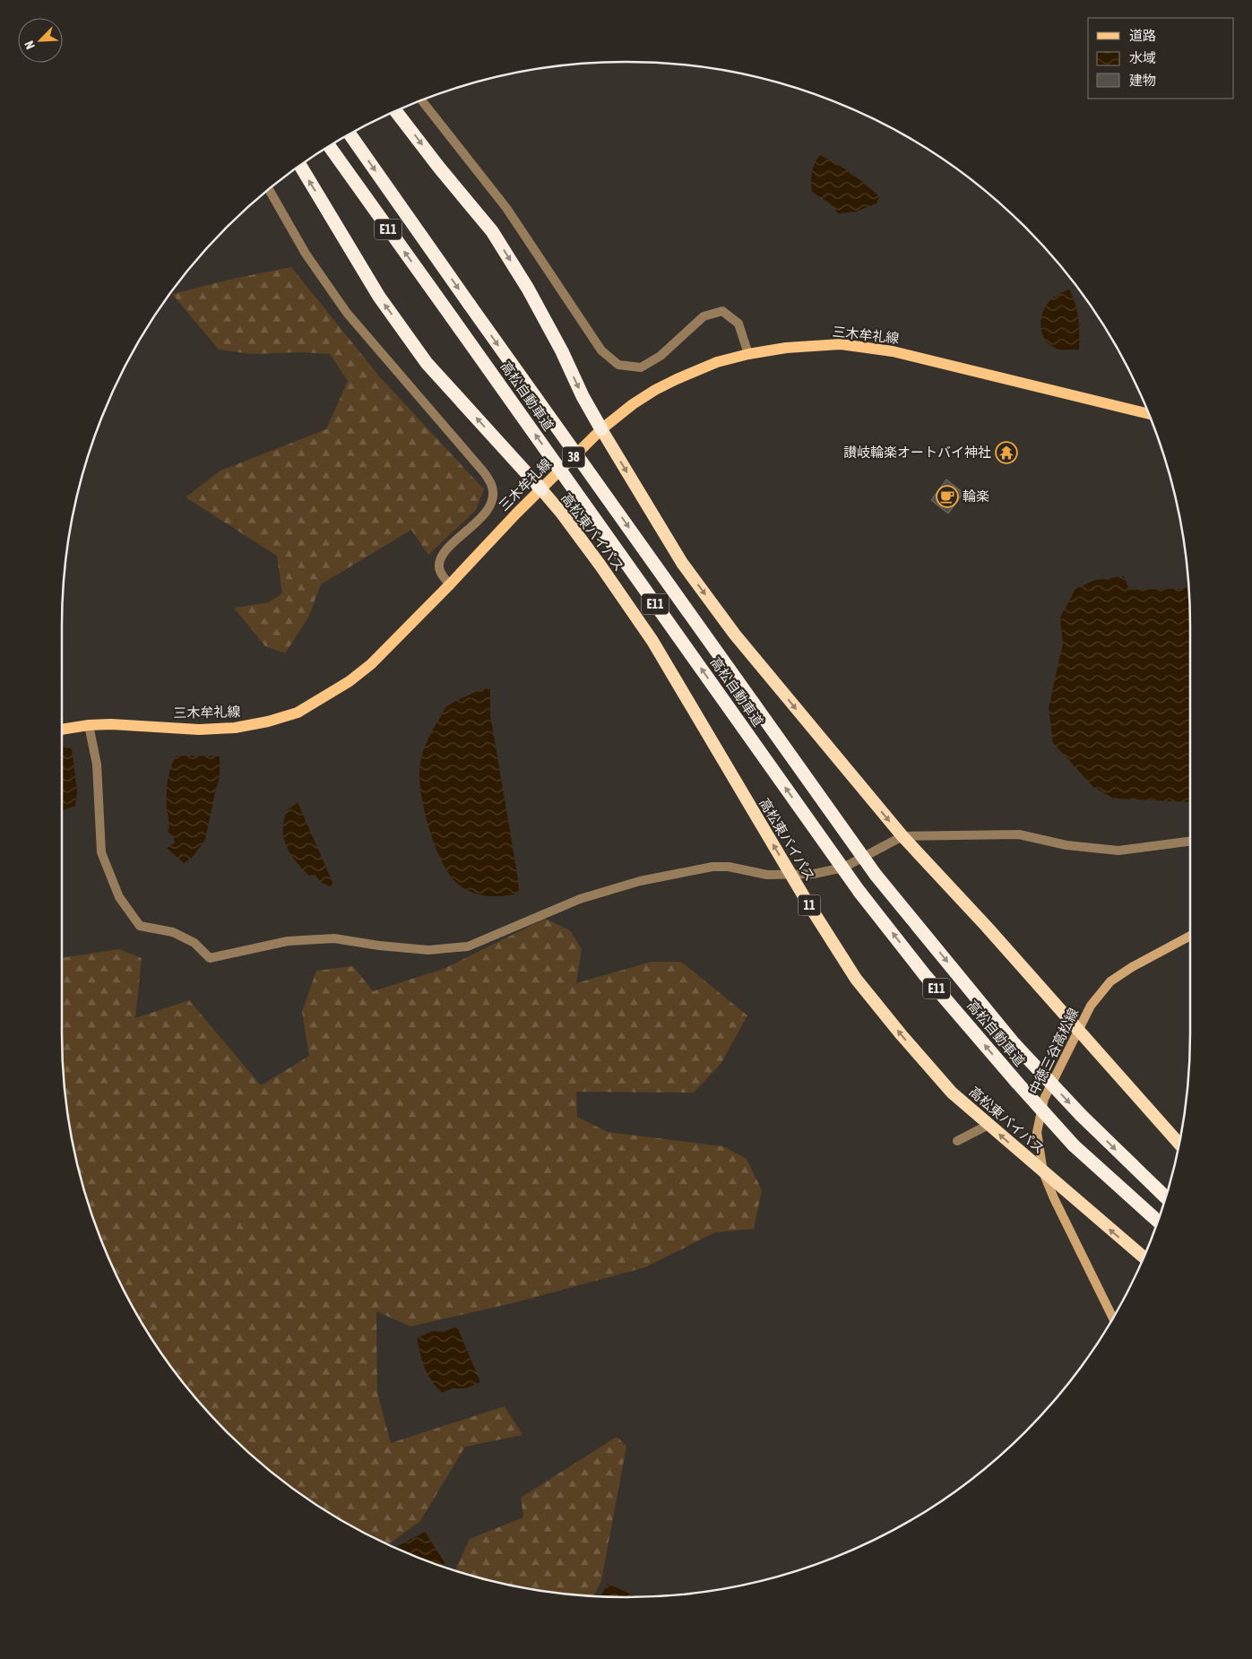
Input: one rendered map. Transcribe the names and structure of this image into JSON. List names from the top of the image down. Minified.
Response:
{"streets":{"highway":["E11","高松自動車道","高松東バイパス","11"],"main road":["三木牟礼線","38","中徳三谷高松線"]},"crossings":[["三木牟礼線","高松東バイパス"],["高松東バイパス","中徳三谷高松線"]],"places":{"temple":["讃岐輪楽オートバイ神社"],"cafe":["輪楽"]},"legend":["道路","水域","建物"],"north":"bottom left"}
